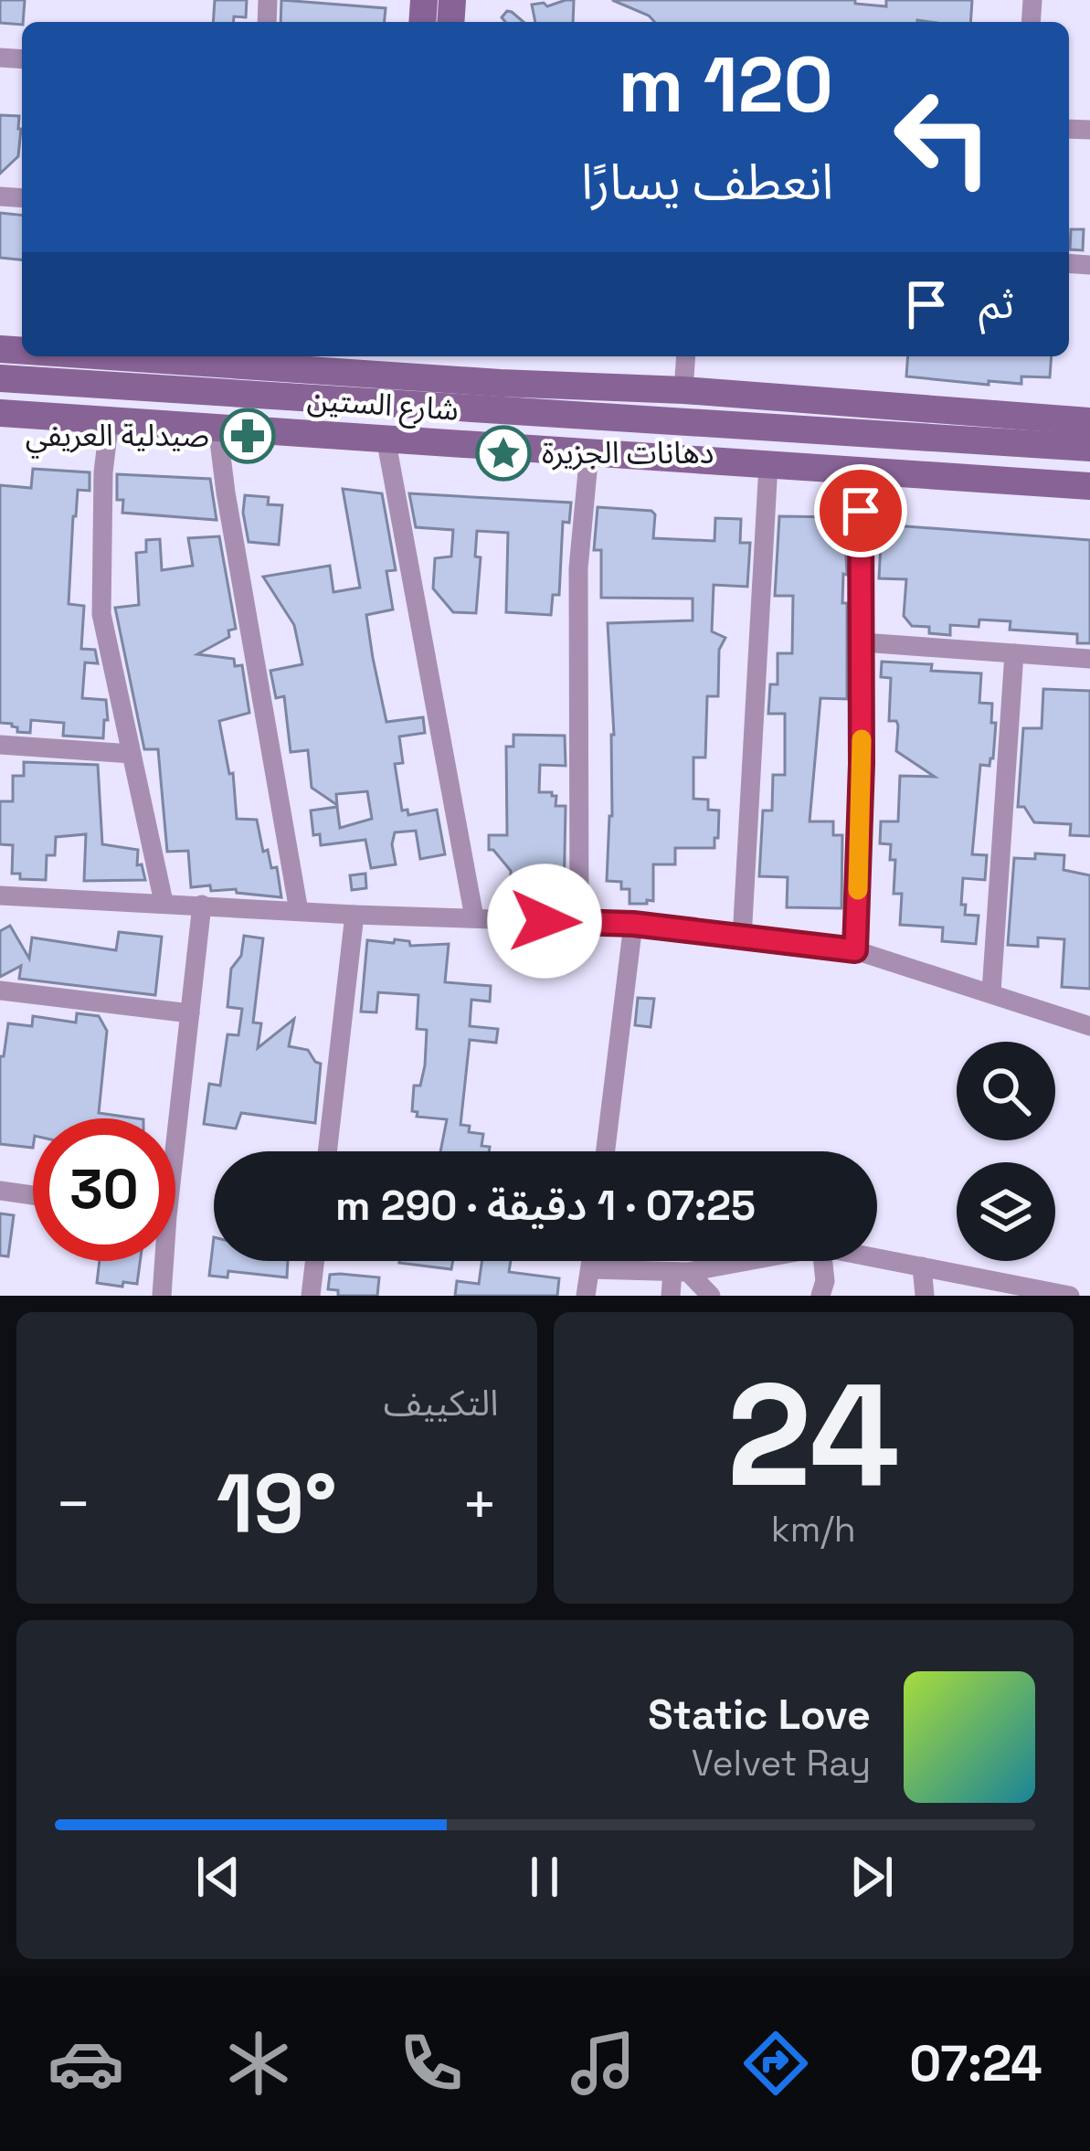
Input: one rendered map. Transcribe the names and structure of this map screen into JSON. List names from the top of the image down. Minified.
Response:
{"streets":{"main road":["شارع الستين"]},"places":{"pharmacy":["صيدلية العريفي"],"place":["دهانات الجزيرة"]},"page":{"turn":["120 m","انعطف يسارًا"],"then":"ثم","limit":"30","trip":"07:25 · 1 دقيقة · 290 m","tile":[["24","km/h"],"التكييف"],"heat":["−","19°","+"],"song":["Static Love","Velvet Ray"],"tabs":"07:24"}}
